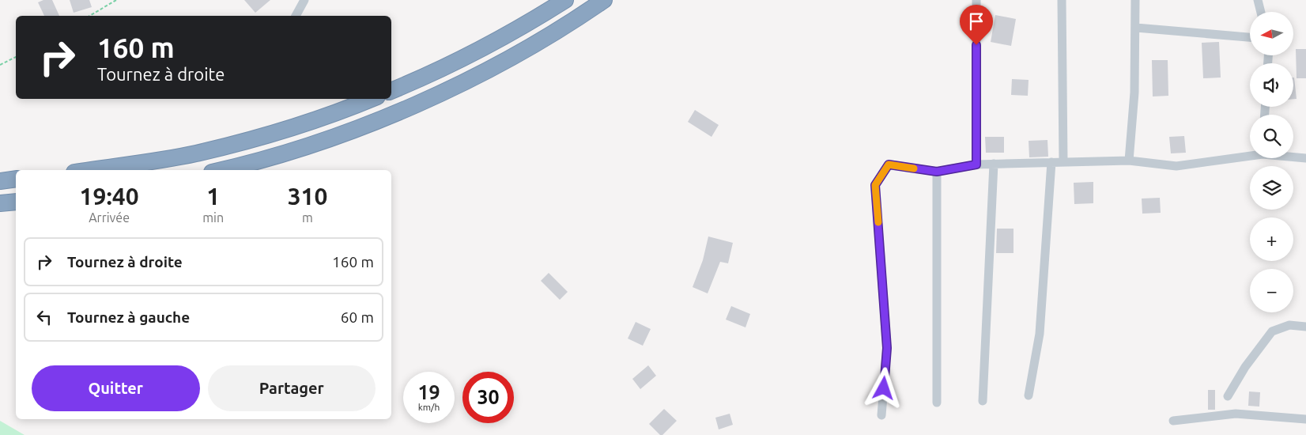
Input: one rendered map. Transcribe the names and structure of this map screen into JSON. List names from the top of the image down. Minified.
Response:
{"north":"left","page":{"map_buttons":["+","−"],"turn":["160 m","Tournez à droite"],"eta":["19:40","Arrivée","1","min","310","m"],"list":[{"name":"Tournez à droite","value":"160 m"},{"name":"Tournez à gauche","value":"60 m"}],"buttons":["Quitter","Partager"],"speed":"19 km/h","limit":"30"}}
